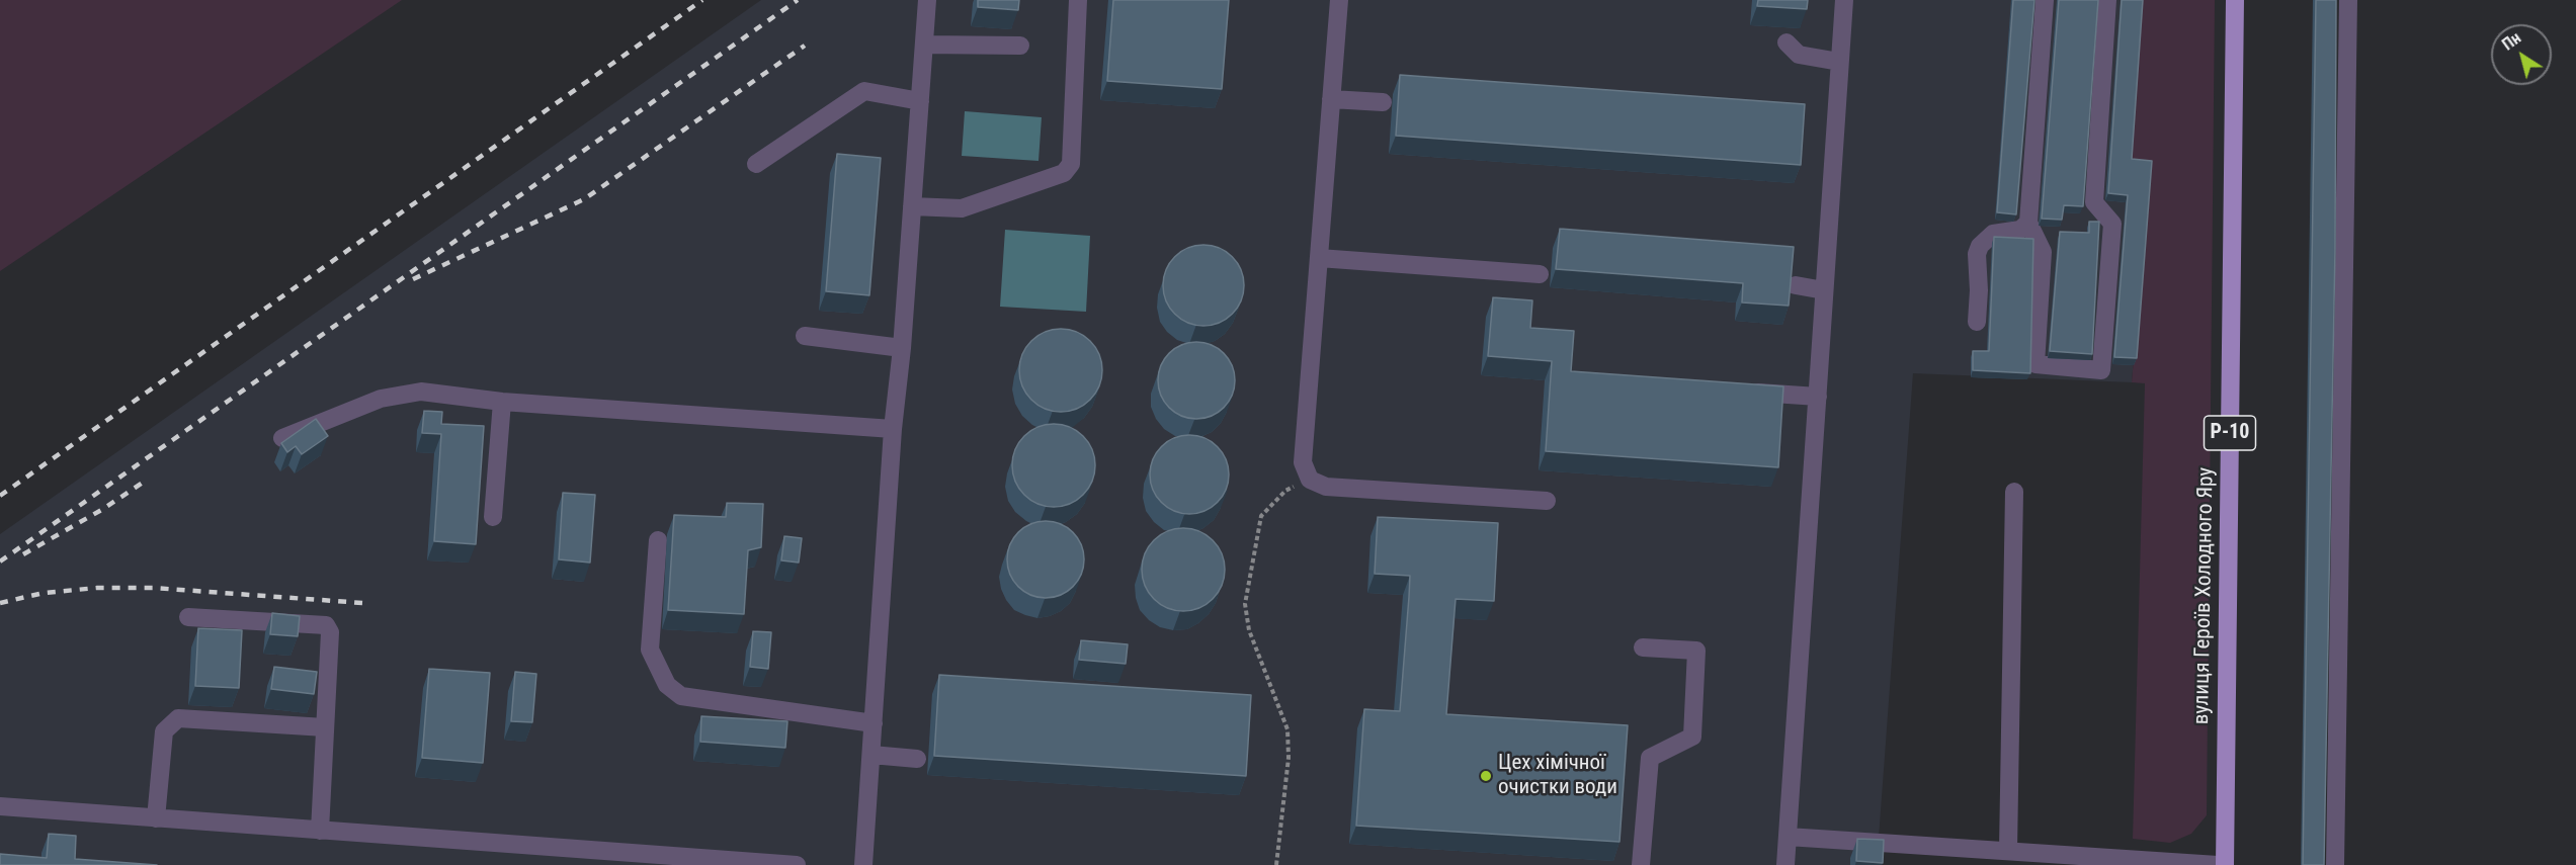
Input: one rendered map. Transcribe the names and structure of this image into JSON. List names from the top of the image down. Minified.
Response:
{"streets":{"main road":["Р-10","вулиця Героїв Холодного Яру"]},"places":["Цех хімічної очистки води"],"north":"top left"}
